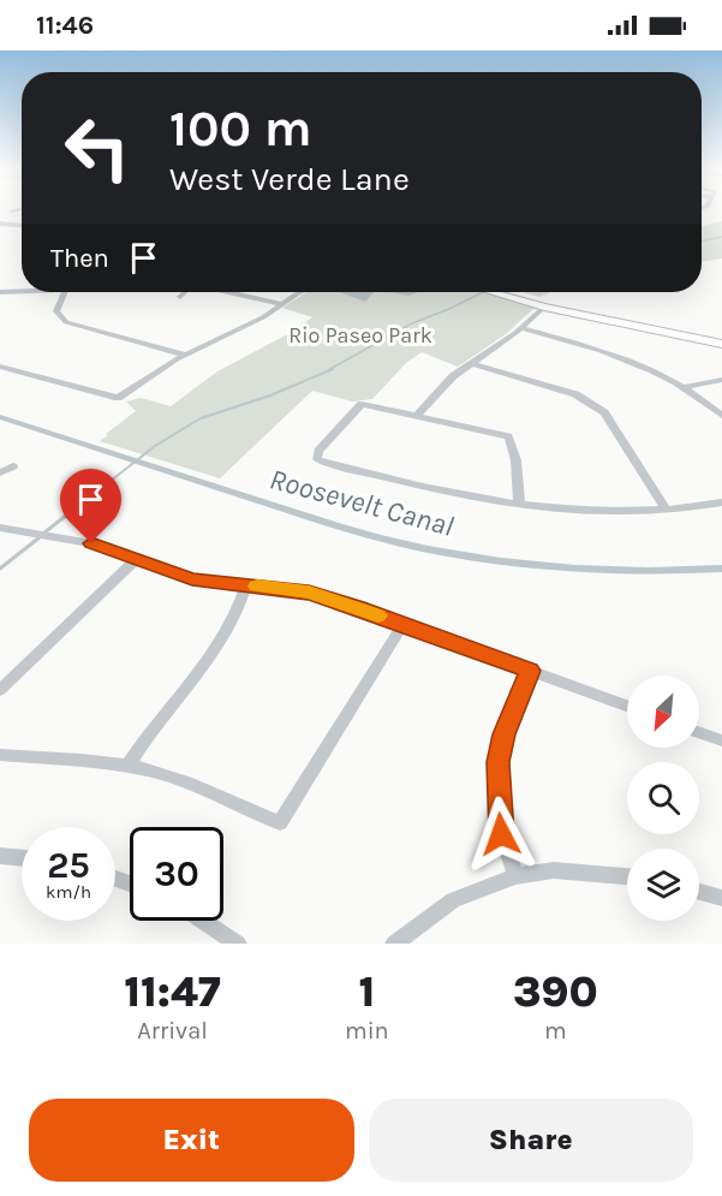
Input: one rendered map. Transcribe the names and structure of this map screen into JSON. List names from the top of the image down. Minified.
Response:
{"water":["Roosevelt Canal"],"parks":["Rio Paseo Park"],"north":"bottom left","page":{"status":"11:46","turn":["100 m","West Verde Lane"],"then":"Then","speed":"25 km/h","limit":"30","eta":["11:47","Arrival","1","min","390","m"],"buttons":["Exit","Share"]}}
